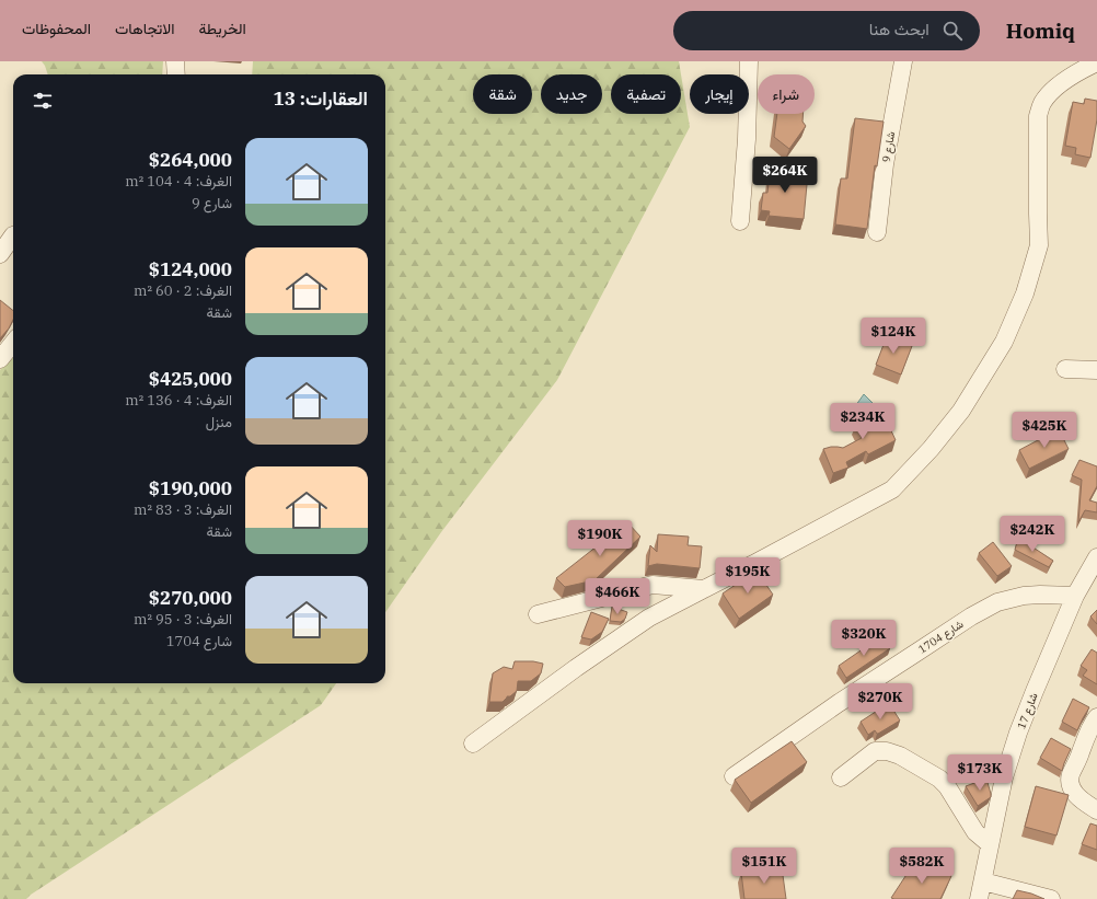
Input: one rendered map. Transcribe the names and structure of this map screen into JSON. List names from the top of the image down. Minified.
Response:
{"streets":{"street":["شارع 9","شارع 1704","شارع 17"]},"crossings":[["شارع 1704","شارع 17"]],"page":{"header":"Homiq","search":"ابحث هنا","nav":["الخريطة","الاتجاهات","المحفوظات"],"chip":["شراء","إيجار","تصفية","جديد","شقة"],"heading":"العقارات: 13","list":[{"name":"$264,000","note":"الغرف: 4 · 104 m² · شارع 9"},{"name":"$124,000","note":"الغرف: 2 · 60 m² · شقة"},{"name":"$425,000","note":"الغرف: 4 · 136 m² · منزل"},{"name":"$190,000","note":"الغرف: 3 · 83 m² · شقة"},{"name":"$270,000","note":"الغرف: 3 · 95 m² · شارع 1704"}],"price":["$264K","$124K","$234K","$425K","$242K","$190K","$195K","$466K","$320K","$270K","$173K","$151K","$582K"]}}
